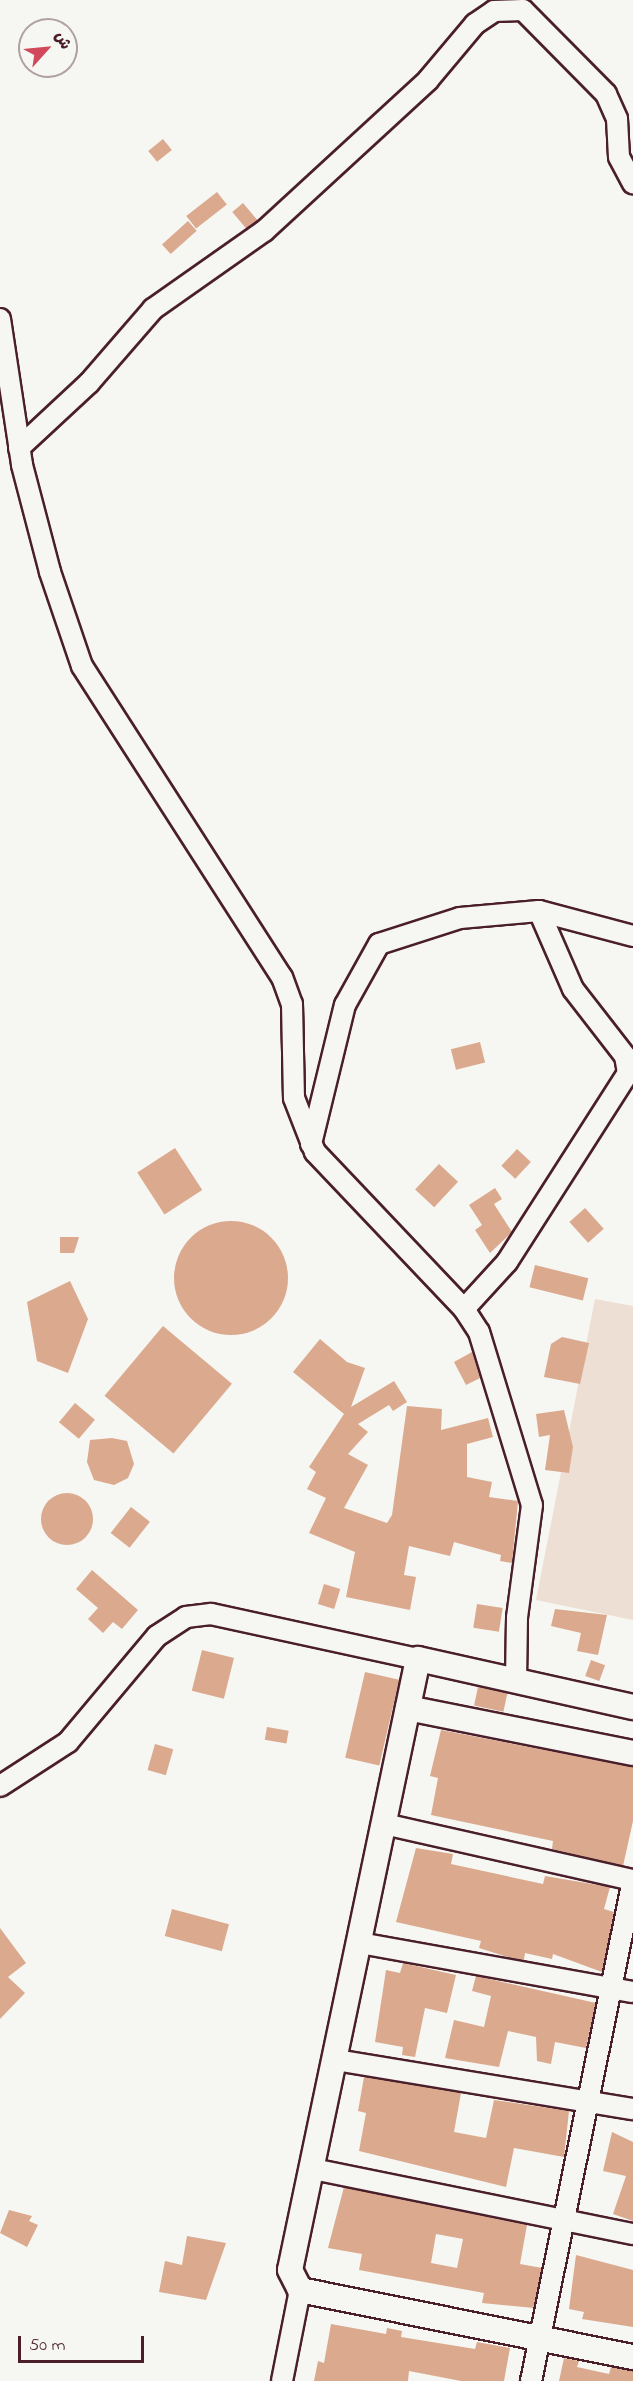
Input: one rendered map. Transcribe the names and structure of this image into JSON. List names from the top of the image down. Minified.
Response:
{"scale_bar":"50 m","north":"top right"}
